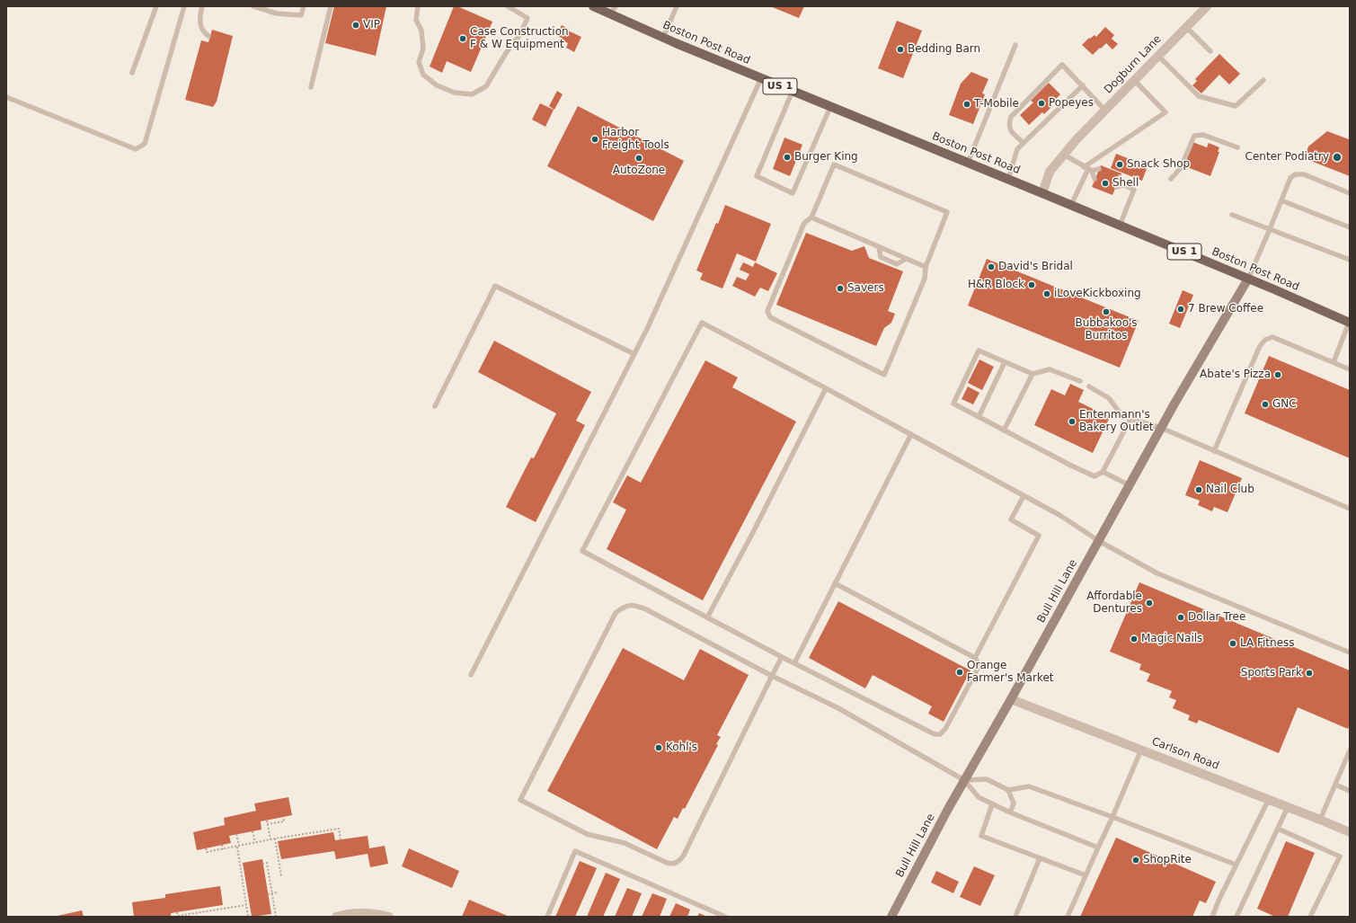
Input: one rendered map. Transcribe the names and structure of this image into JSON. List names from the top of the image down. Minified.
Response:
{"streets":{"main road":["Boston Post Road","US 1","Bull Hill Lane"],"street":["Dogburn Lane","Carlson Road"]},"crossings":[["Boston Post Road","Dogburn Lane"],["Boston Post Road","Bull Hill Lane"],["Bull Hill Lane","Carlson Road"]],"places":["VIP","Case Construction F & W Equipment","Bedding Barn","Popeyes","T-Mobile","Harbor Freight Tools","Burger King","Center Podiatry","AutoZone","Snack Shop","Shell","David's Bridal","H&R Block","Savers","iLoveKickboxing","7 Brew Coffee","Bubbakoo's Burritos","Abate's Pizza","GNC","Entenmann's Bakery Outlet","Nail Club","Affordable Dentures","Dollar Tree","Magic Nails","LA Fitness","Orange Farmer's Market","Sports Park","Kohl's","ShopRite"]}
